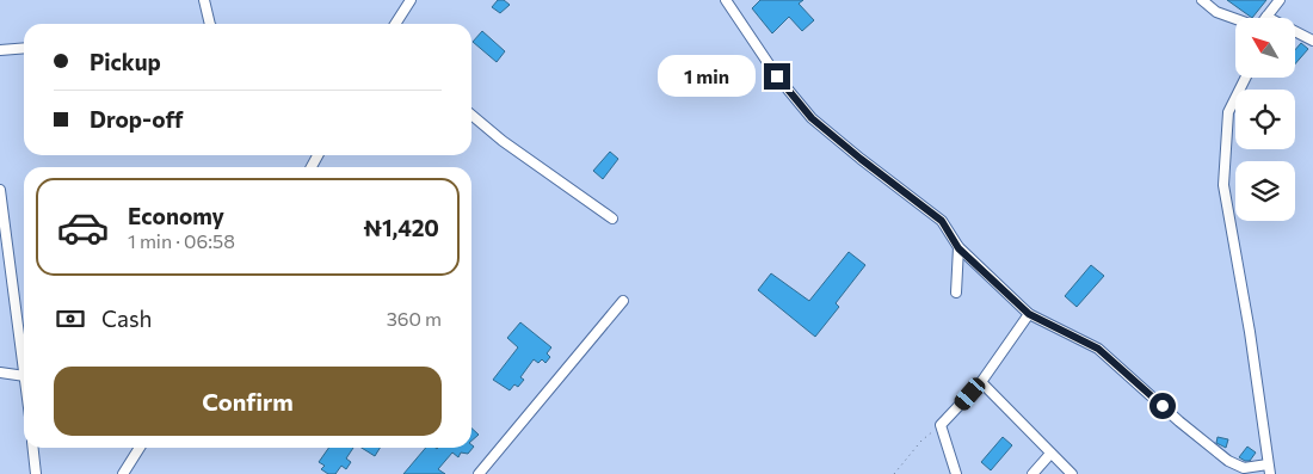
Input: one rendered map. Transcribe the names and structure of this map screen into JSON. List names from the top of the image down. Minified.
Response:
{"north":"top left","page":{"banner":["Pickup","Drop-off"],"bubble":"1 min","list":[{"name":"Economy","note":"1 min · 06:58","value":"₦1,420"}],"pay":["Cash","360 m"],"buttons":"Confirm"}}
